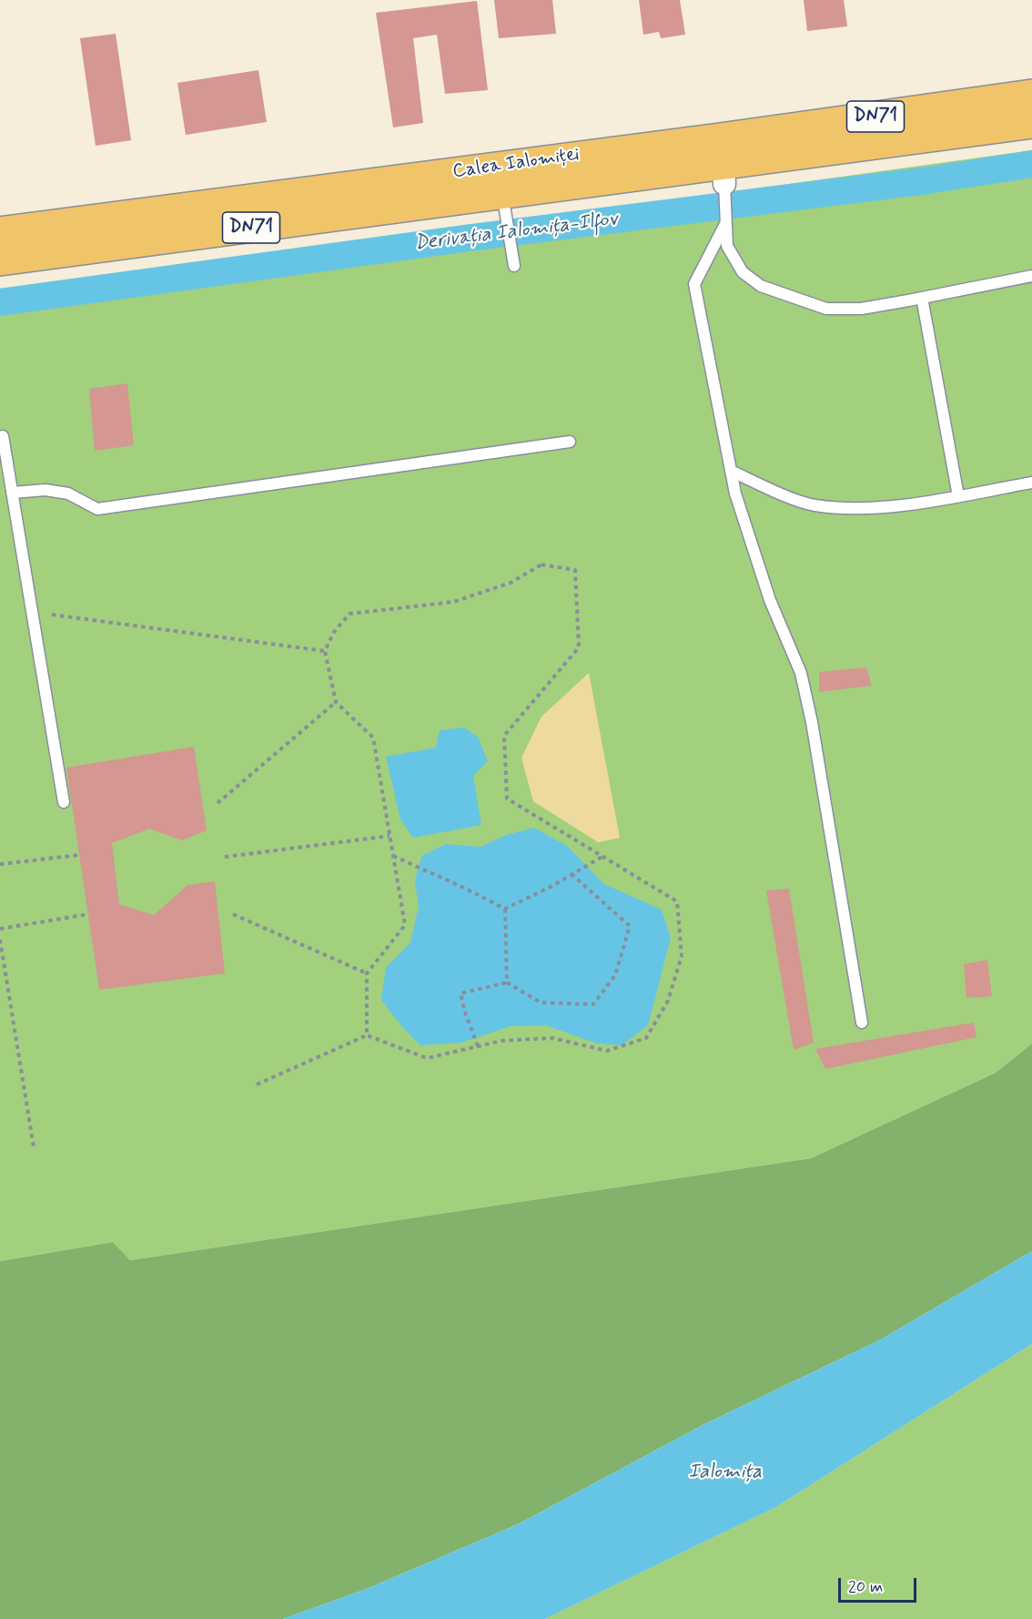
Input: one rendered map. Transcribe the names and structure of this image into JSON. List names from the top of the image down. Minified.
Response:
{"streets":{"main road":["DN71","Calea Ialomiței"]},"water":["Derivația Ialomița-Ilfov","Ialomița"],"scale_bar":"20 m"}
